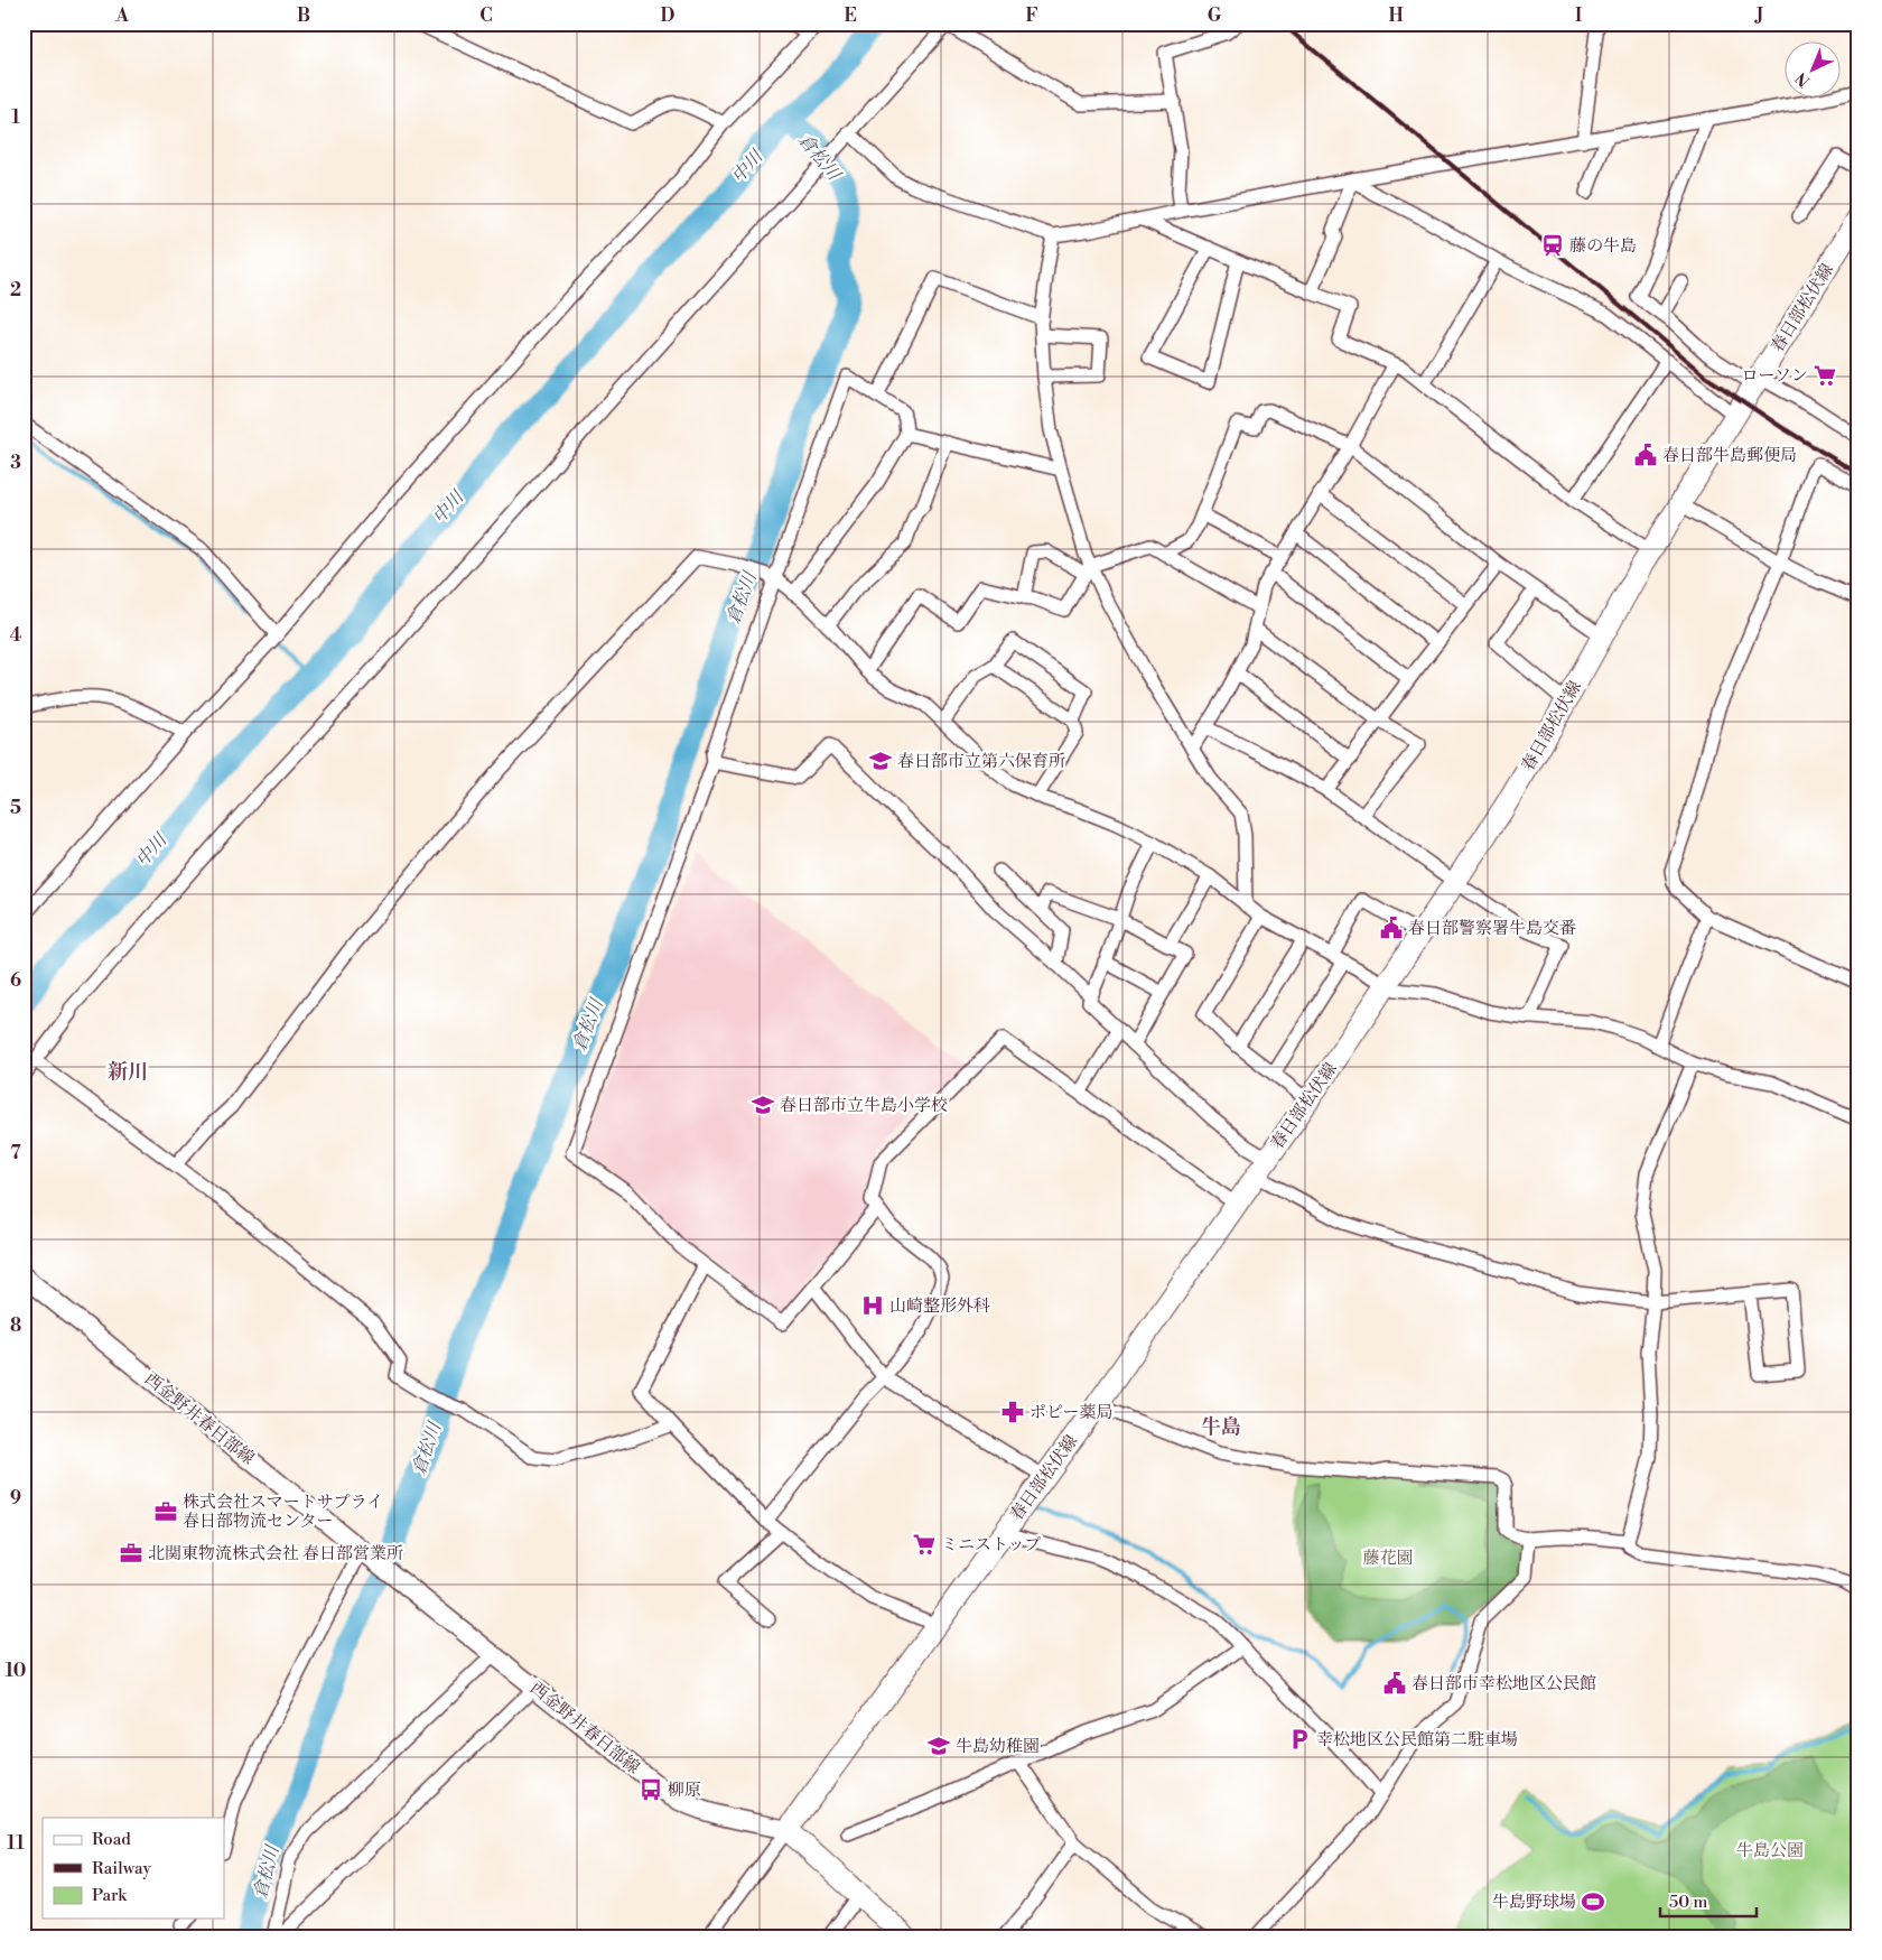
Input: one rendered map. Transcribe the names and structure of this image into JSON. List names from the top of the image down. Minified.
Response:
{"streets":{"main road":["春日部松伏線","西金野井春日部線"]},"crossings":[["春日部松伏線","西金野井春日部線"]],"districts":["新川","牛島"],"water":["倉松川","中川"],"parks":["藤花園","牛島公園"],"places":{"station":["藤の牛島"],"supermarket":["ローソン","ミニストップ"],"public building":["春日部牛島郵便局","春日部警察署牛島交番","春日部市幸松地区公民館"],"school or university":["春日部市立第六保育所","春日部市立牛島小学校","牛島幼稚園"],"hospital":["山崎整形外科"],"pharmacy":["ポピー薬局"],"office":["株式会社スマートサプライ 春日部物流センター","北関東物流株式会社 春日部営業所"],"parking":["幸松地区公民館第二駐車場"],"bus stop":["柳原"],"sports":["牛島野球場"]},"legend":["Road","Railway","Park"],"scale_bar":"50 m","north":"bottom left","grid":{"columns":["A","B","C","D","E","F","G","H","I","J"],"rows":["1","2","3","4","5","6","7","8","9","10","11"]}}
